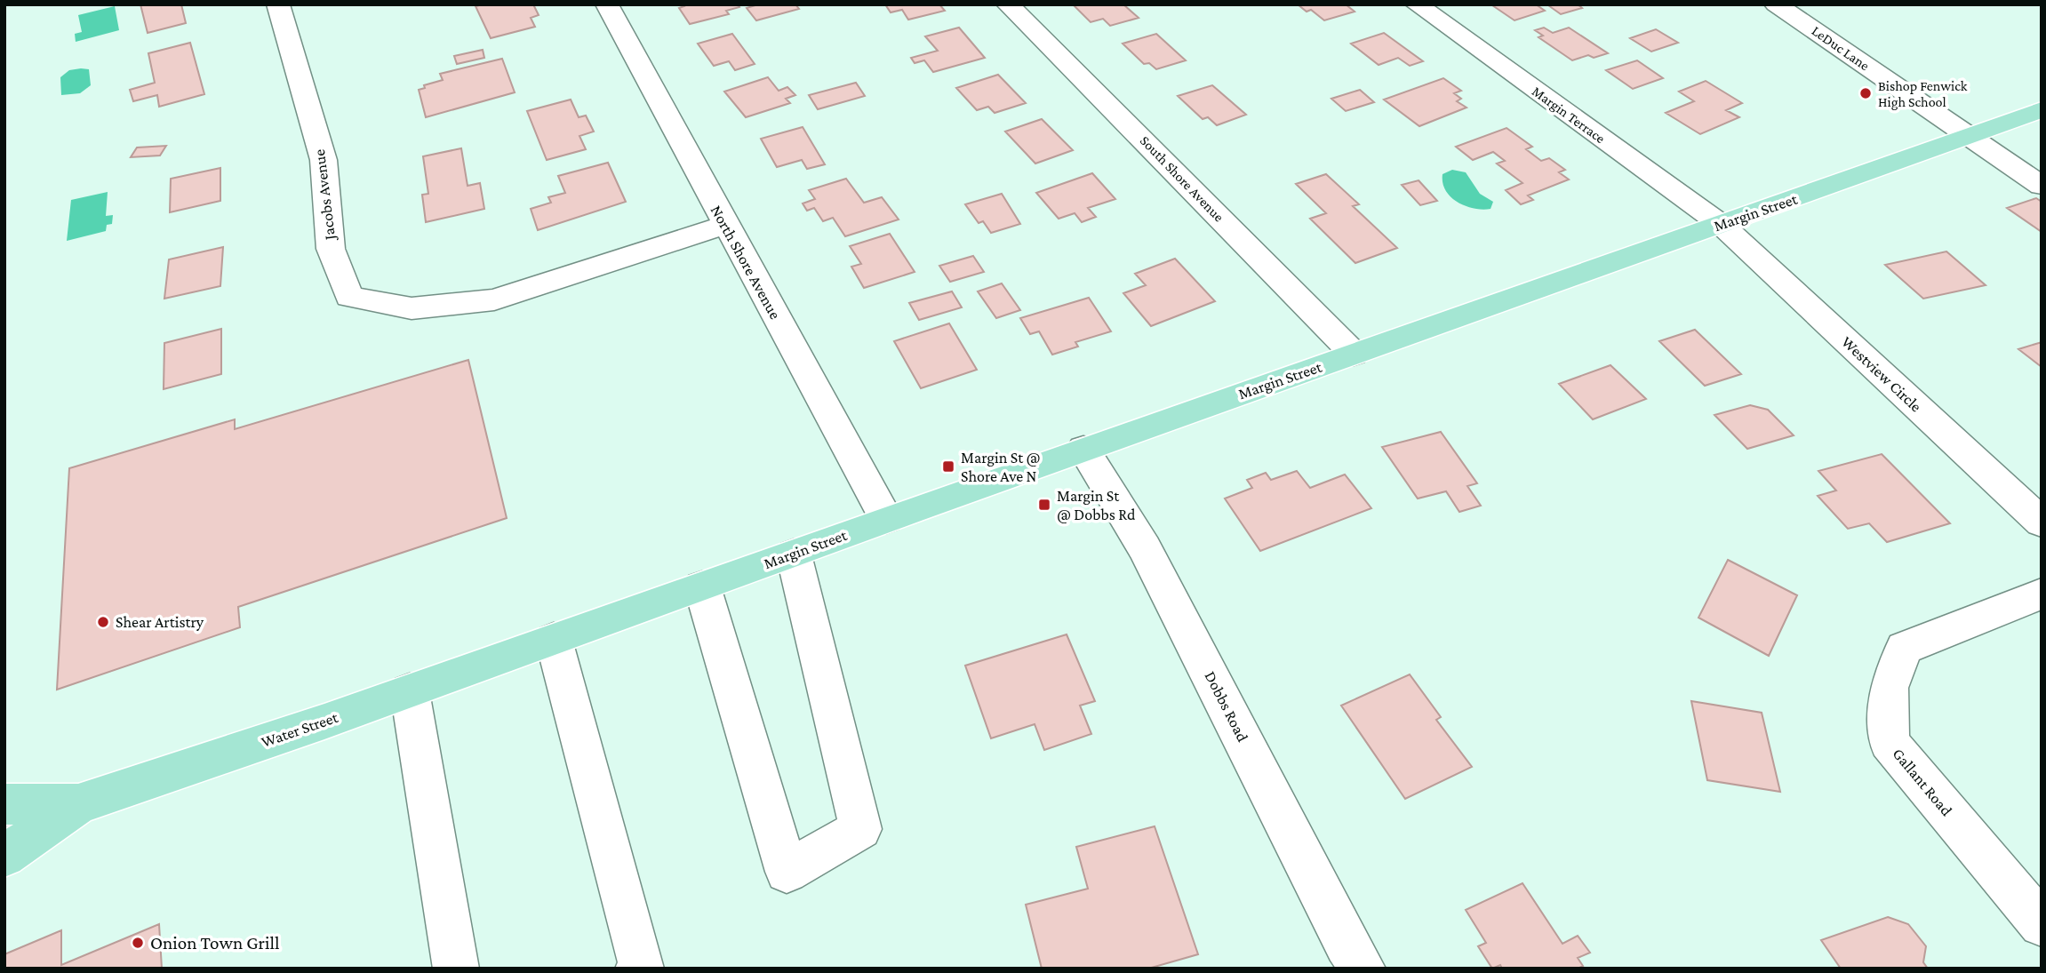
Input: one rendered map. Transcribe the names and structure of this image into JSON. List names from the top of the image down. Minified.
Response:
{"streets":{"main road":["Margin Street","Water Street"],"street":["LeDuc Lane","Margin Terrace","South Shore Avenue","Jacobs Avenue","North Shore Avenue","Westview Circle","Dobbs Road","Gallant Road"]},"crossings":[["LeDuc Lane","Margin Street"],["Margin Terrace","Margin Street"],["Margin Terrace","Westview Circle"],["South Shore Avenue","Margin Street"],["Jacobs Avenue","North Shore Avenue"],["Margin Street","North Shore Avenue"],["Margin Street","Westview Circle"],["Margin Street","Dobbs Road"],["Margin Street","Water Street"]],"places":{"other":["Bishop Fenwick High School","Shear Artistry","Onion Town Grill"],"transit":["Margin St @ Shore Ave N","Margin St @ Dobbs Rd"]}}
